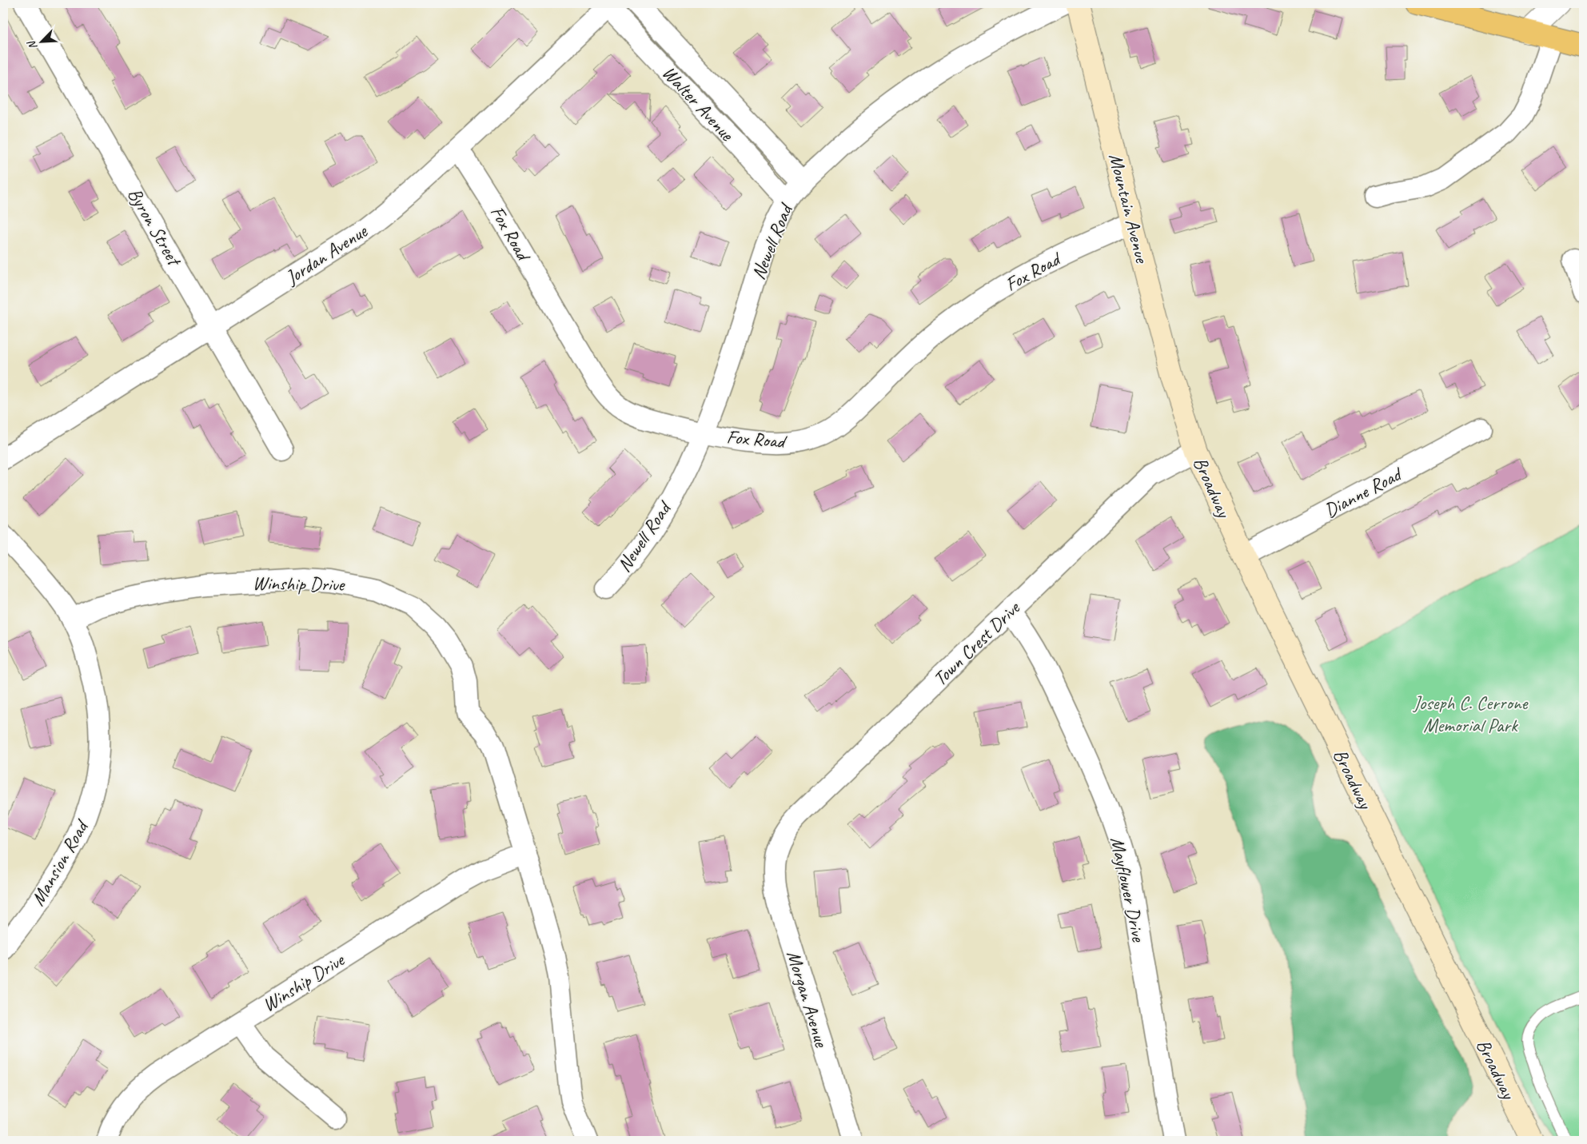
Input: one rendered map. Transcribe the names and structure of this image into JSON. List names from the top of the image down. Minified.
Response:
{"streets":{"main road":["Mountain Avenue","Broadway"],"street":["Walter Avenue","Byron Street","Fox Road","Newell Road","Jordan Avenue","Dianne Road","Winship Drive","Town Crest Drive","Mansion Road","Mayflower Drive","Morgan Avenue"]},"crossings":[["Walter Avenue","Newell Road"],["Walter Avenue","Jordan Avenue"],["Mountain Avenue","Fox Road"],["Mountain Avenue","Broadway"],["Byron Street","Jordan Avenue"],["Fox Road","Newell Road"],["Fox Road","Jordan Avenue"],["Broadway","Dianne Road"],["Broadway","Town Crest Drive"],["Winship Drive","Mansion Road"],["Town Crest Drive","Mayflower Drive"],["Town Crest Drive","Morgan Avenue"]],"parks":["Joseph C. Cerrone Memorial Park"],"north":"bottom left"}
